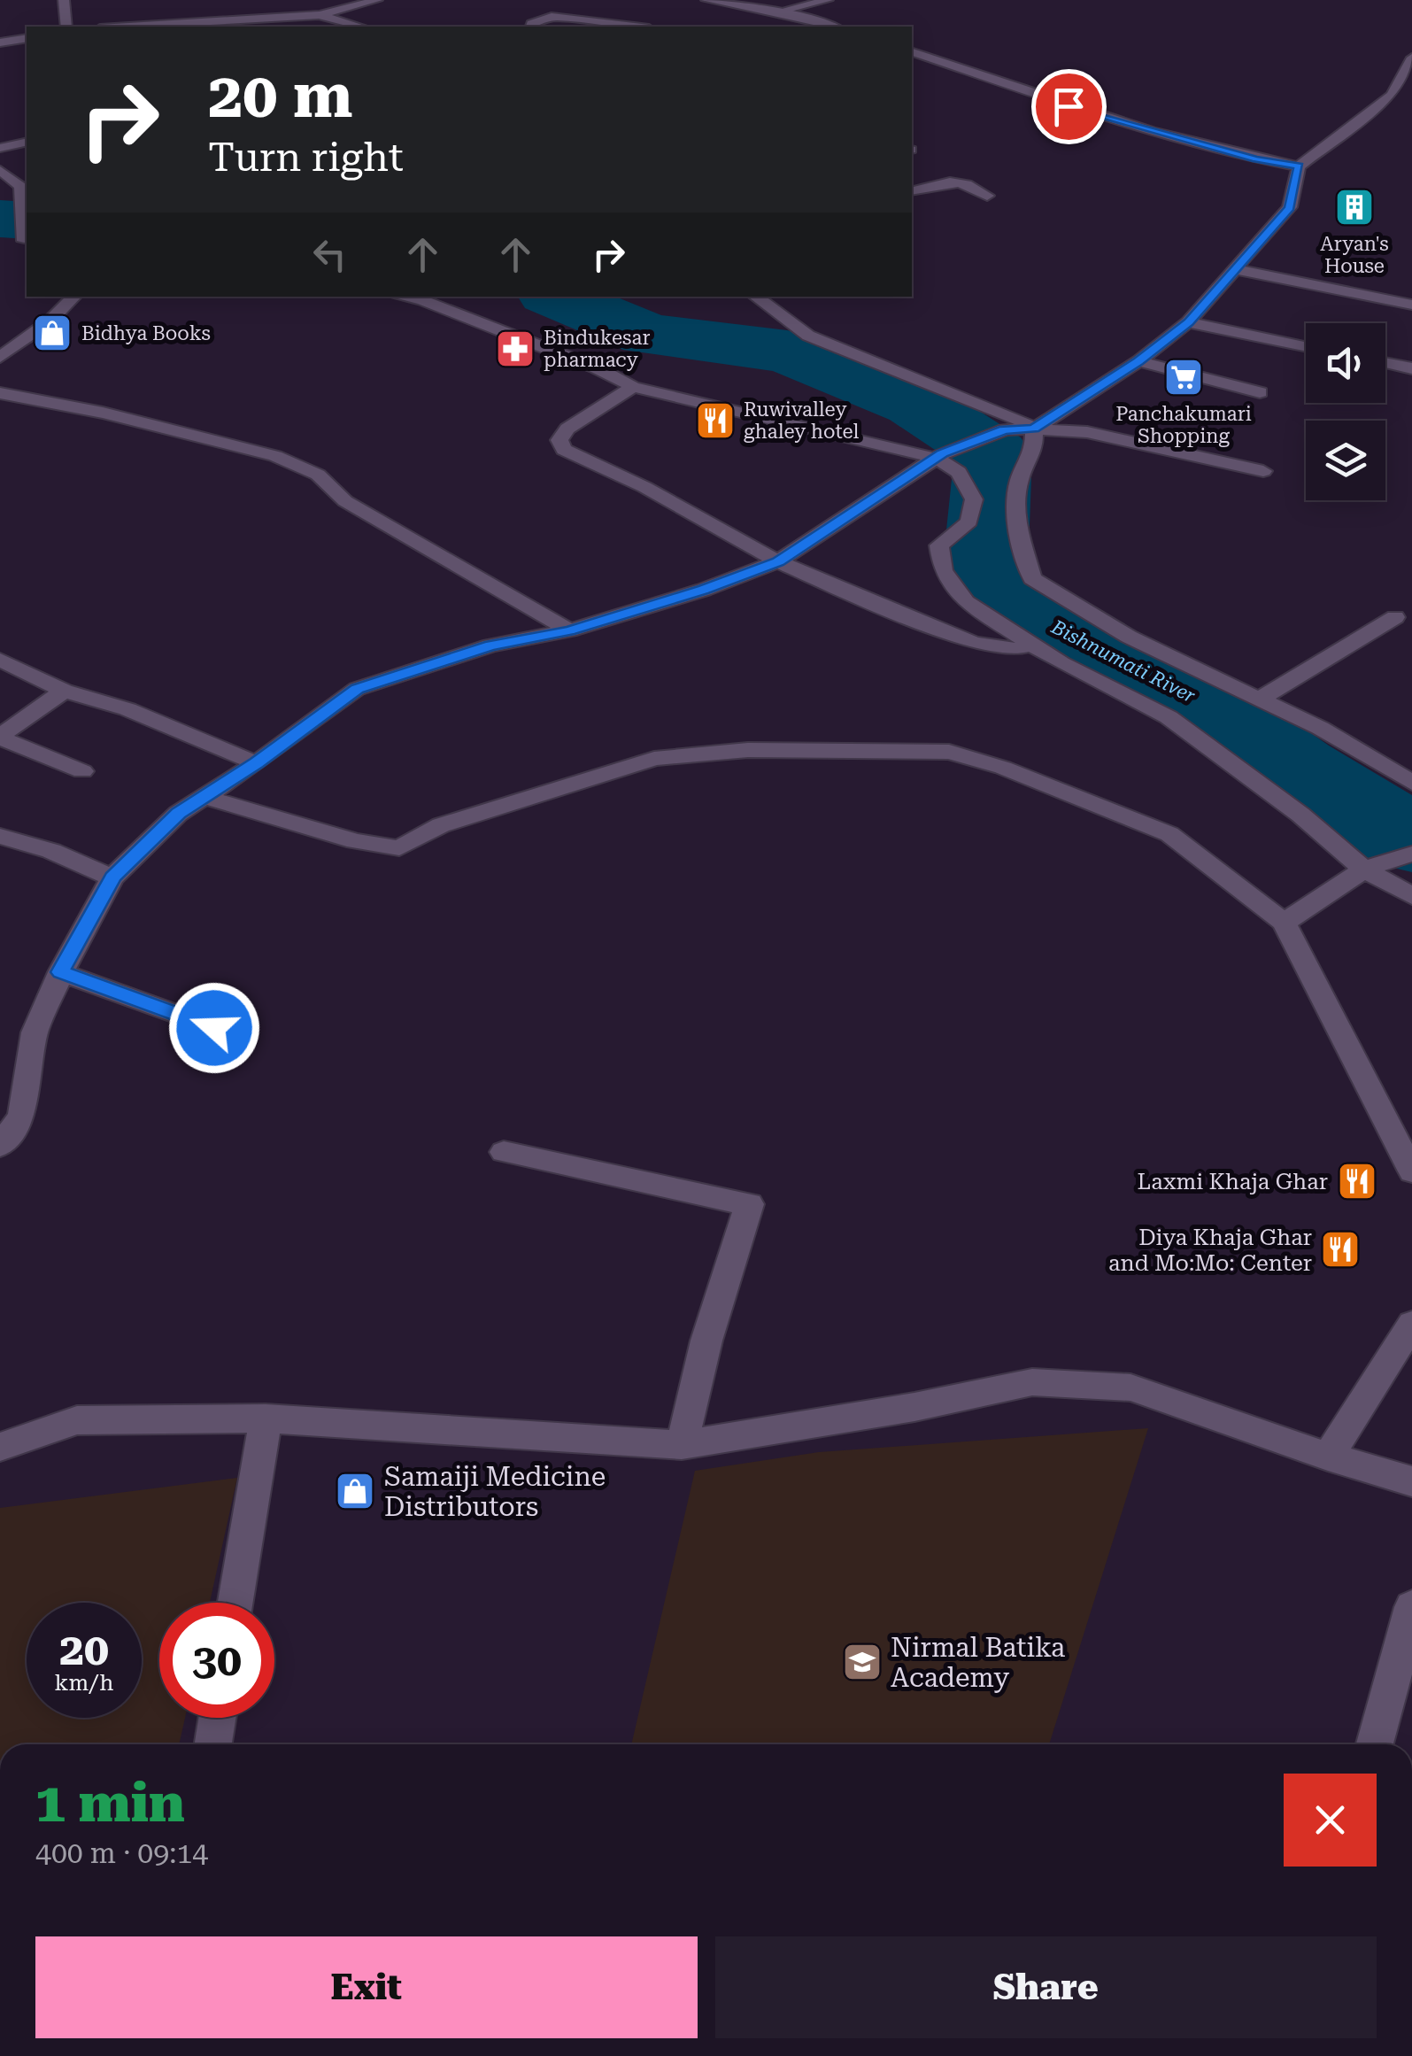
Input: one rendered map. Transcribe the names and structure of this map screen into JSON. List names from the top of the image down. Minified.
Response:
{"water":["Bishnumati River"],"places":{"building":["Aryan's House"],"shop":["Bidhya Books","Samaiji Medicine Distributors"],"pharmacy":["Bindukesar pharmacy"],"supermarket":["Panchakumari Shopping"],"restaurant":["Ruwivalley ghaley hotel","Laxmi Khaja Ghar","Diya Khaja Ghar and Mo:Mo: Center"],"school or university":["Nirmal Batika Academy"]},"page":{"turn":["20 m","Turn right"],"speed":"20 km/h","limit":"30","heading":["1 min","400 m · 09:14"],"buttons":["Exit","Share"]}}
